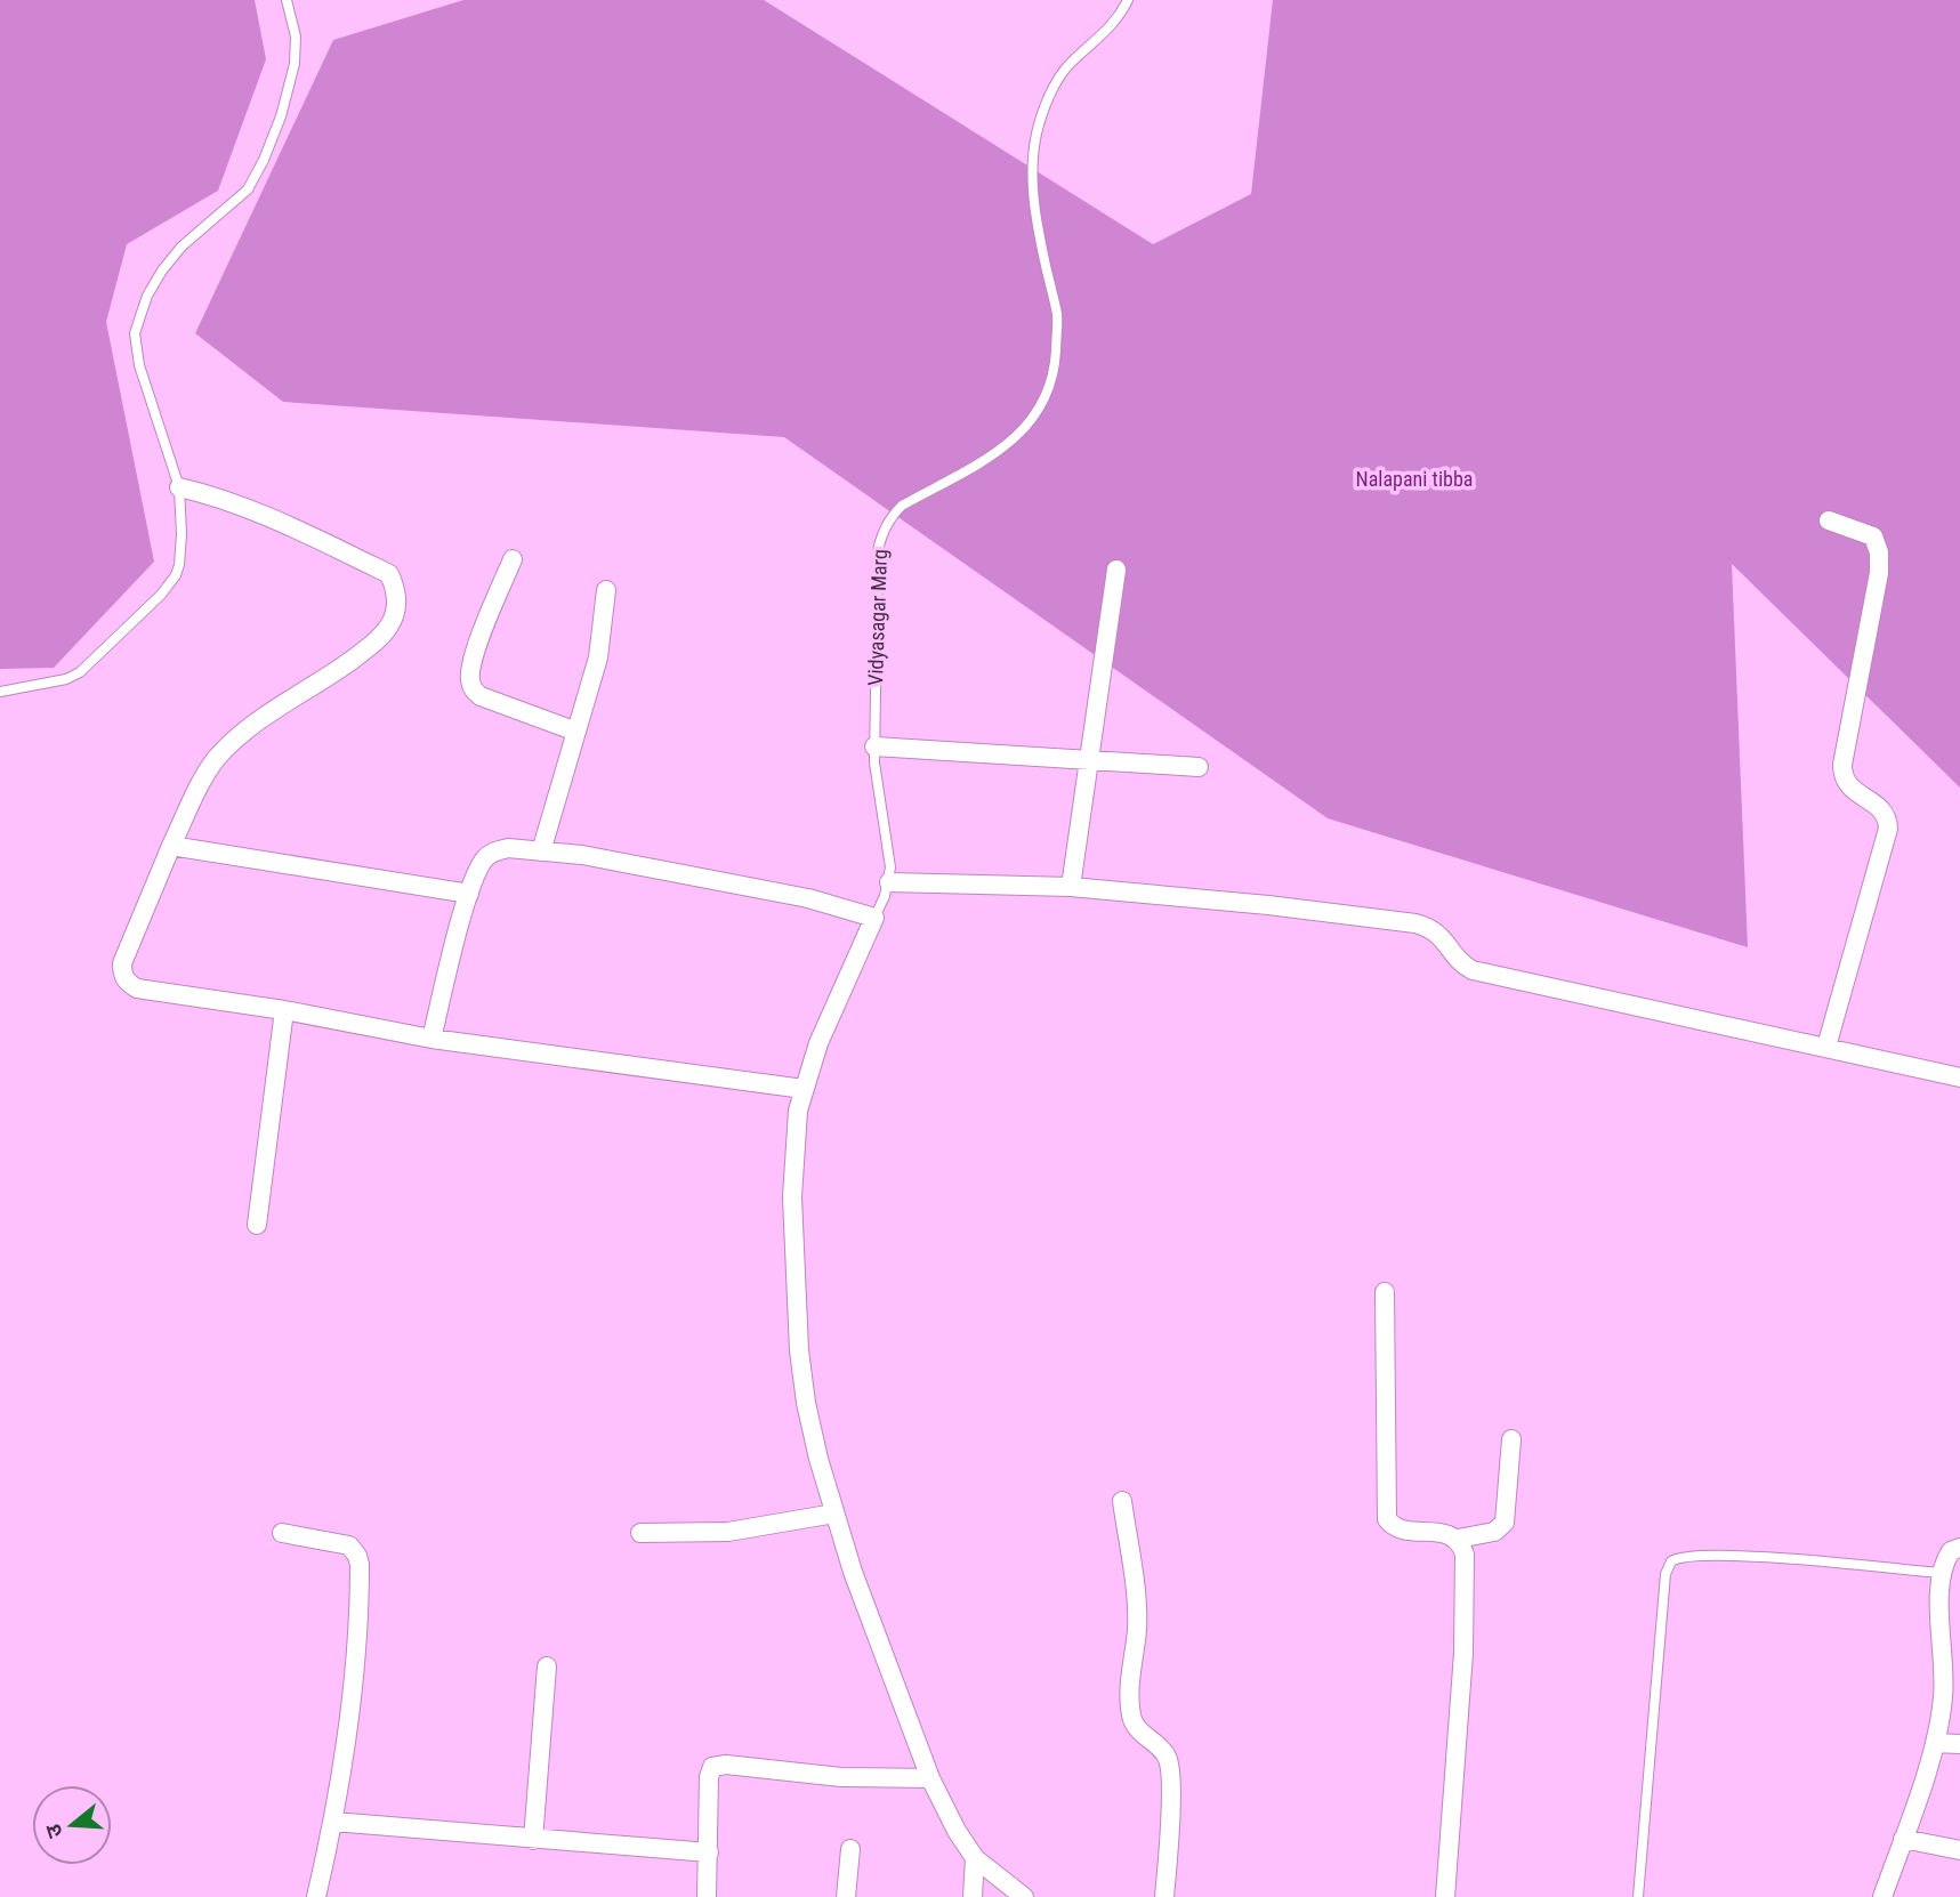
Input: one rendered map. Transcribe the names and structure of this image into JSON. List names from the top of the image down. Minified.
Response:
{"streets":{"lane":["Vidyasagar Marg"]},"parks":["Nalapani tibba"],"north":"left"}
